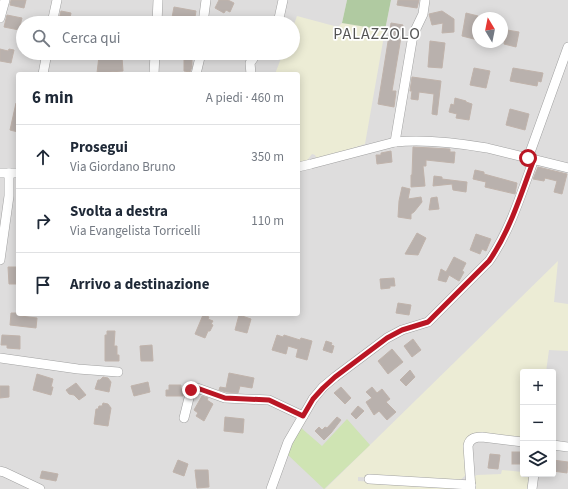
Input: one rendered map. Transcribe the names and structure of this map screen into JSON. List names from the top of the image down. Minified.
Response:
{"districts":["PALAZZOLO"],"north":"top","page":{"search":"Cerca qui","heading":["6 min","A piedi · 460 m"],"list":[["Prosegui","Via Giordano Bruno","350 m"],["Svolta a destra","Via Evangelista Torricelli","110 m"],"Arrivo a destinazione"],"map_buttons":["+","−"]}}
